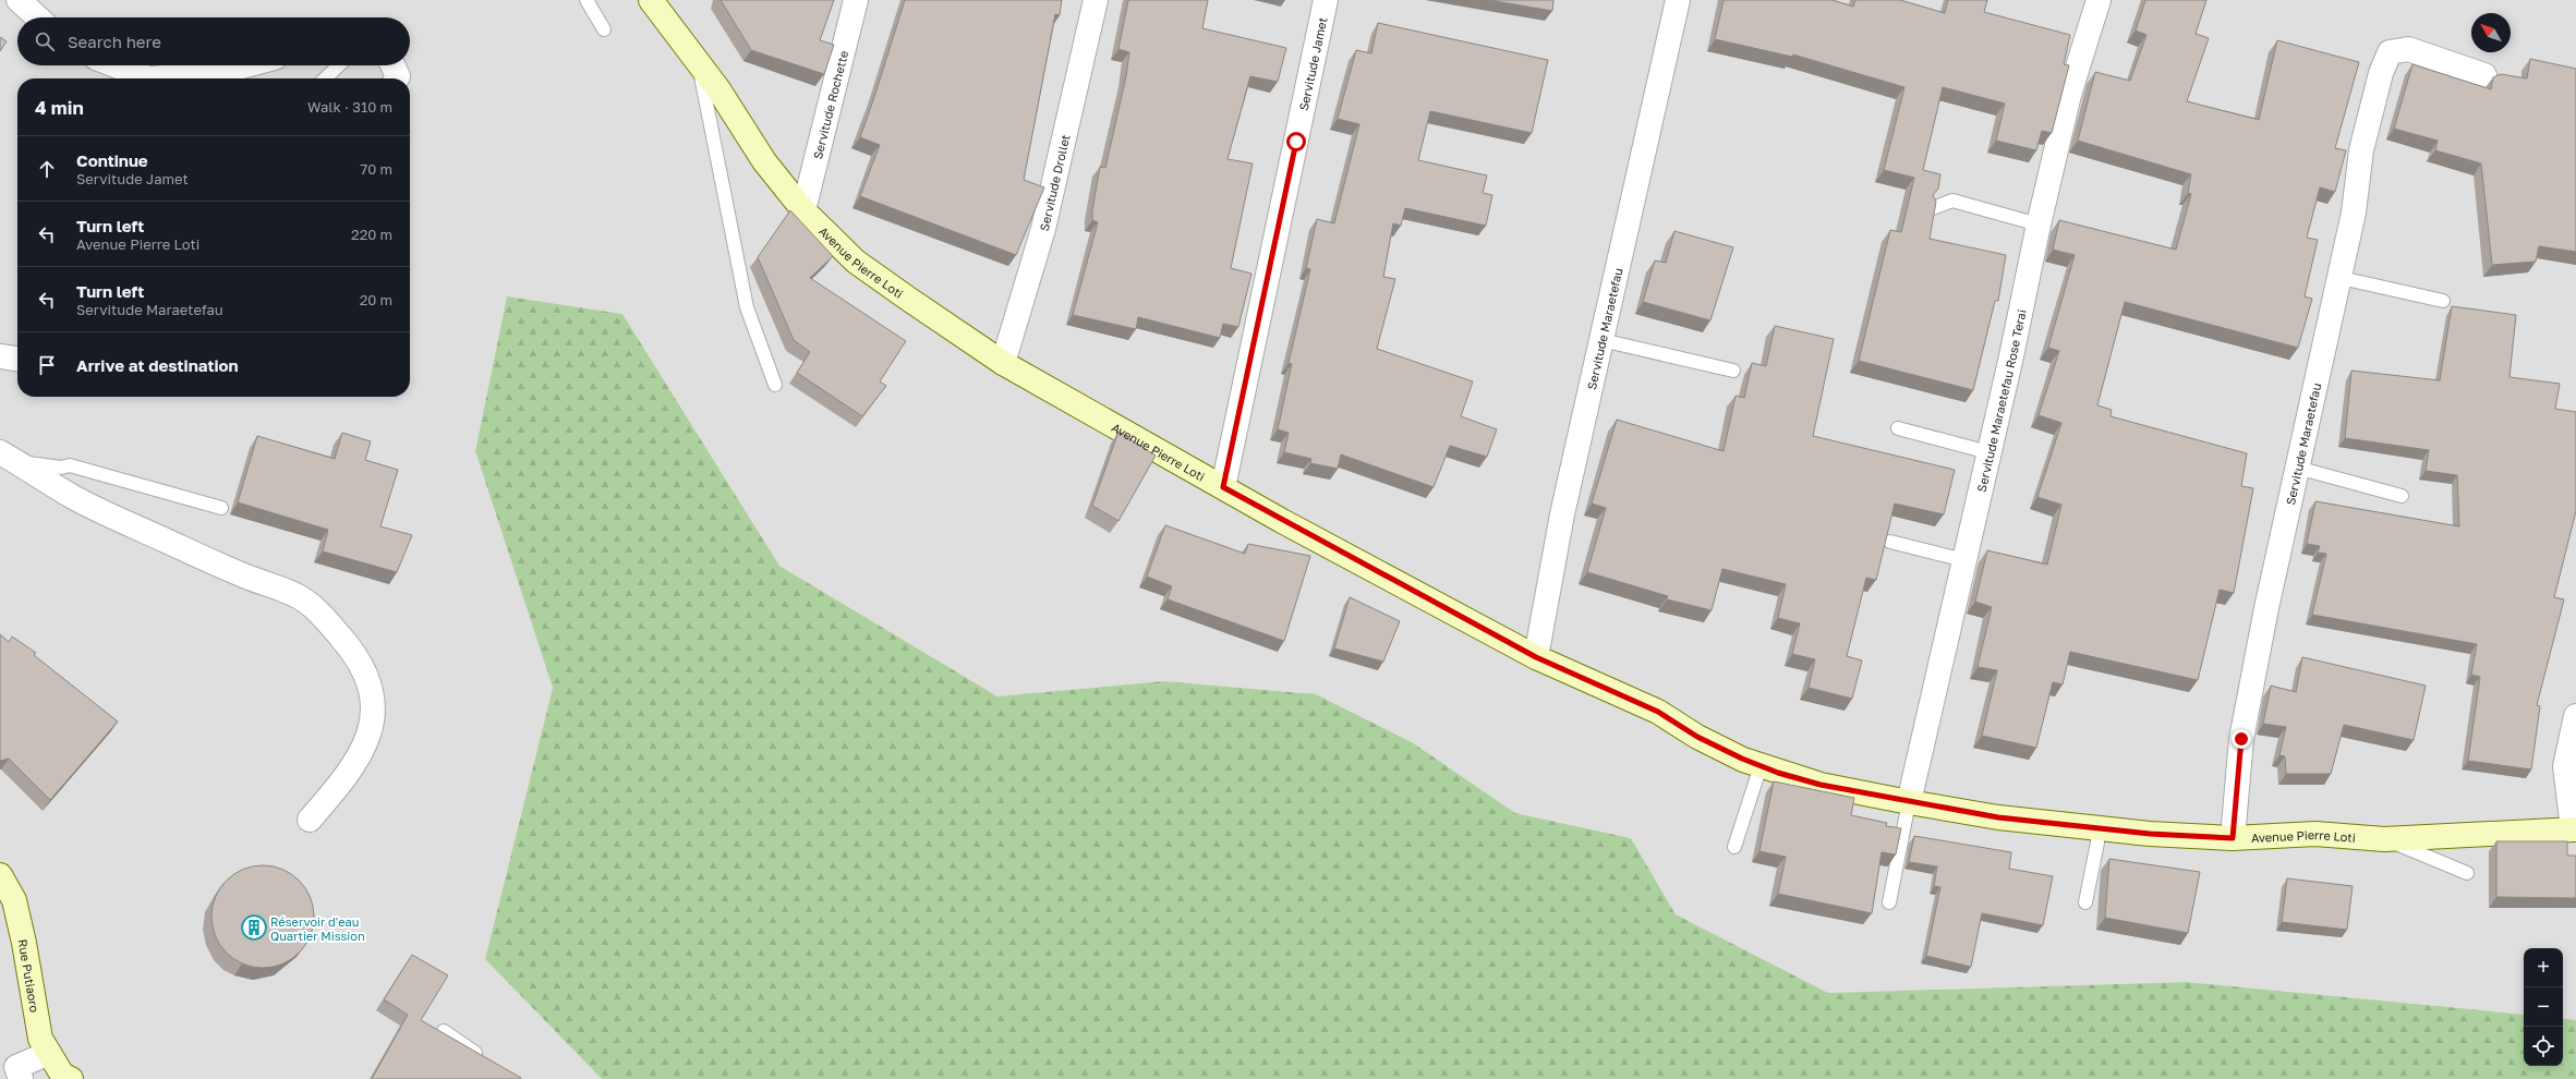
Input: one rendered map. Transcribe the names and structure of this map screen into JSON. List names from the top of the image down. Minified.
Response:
{"streets":{"main road":["Avenue Pierre Loti","Rue Putiaoro"],"street":["Servitude Jamet","Servitude Rochette","Servitude Drollet","Servitude Maraetefau","Servitude Maraetefau Rose Terai"]},"crossings":[["Servitude Jamet","Avenue Pierre Loti"],["Servitude Rochette","Avenue Pierre Loti"],["Servitude Drollet","Avenue Pierre Loti"],["Avenue Pierre Loti","Servitude Maraetefau"],["Avenue Pierre Loti","Servitude Maraetefau Rose Terai"]],"places":{"building":["Réservoir d'eau Quartier Mission"]},"north":"top left","page":{"search":"Search here","heading":["4 min","Walk · 310 m"],"list":[["Continue","Servitude Jamet","70 m"],["Turn left","Avenue Pierre Loti","220 m"],["Turn left","Servitude Maraetefau","20 m"],"Arrive at destination"],"map_buttons":["+","−"]}}
